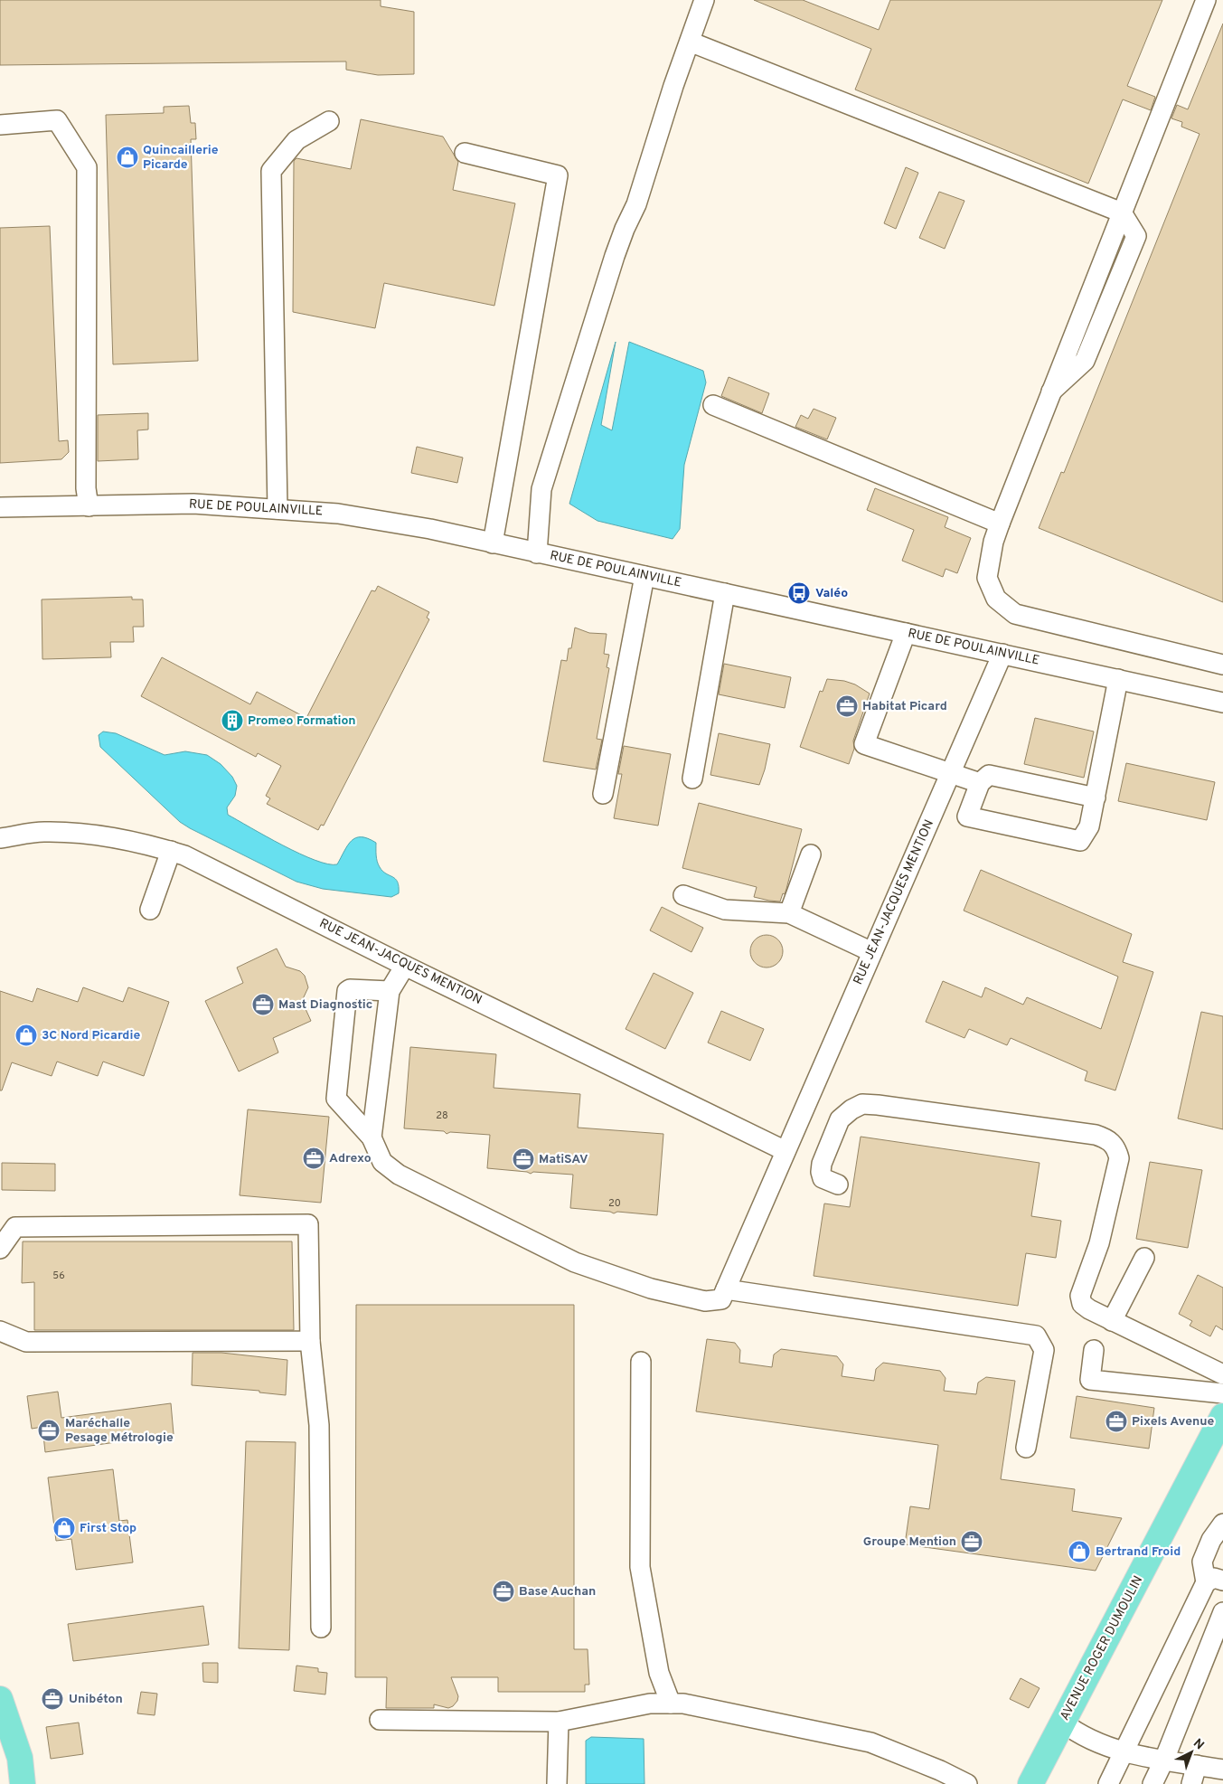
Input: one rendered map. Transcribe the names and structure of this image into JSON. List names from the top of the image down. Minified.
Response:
{"streets":{"main road":["AVENUE ROGER DUMOULIN"],"street":["RUE DE POULAINVILLE","RUE JEAN-JACQUES MENTION"]},"crossings":[["RUE DE POULAINVILLE","RUE JEAN-JACQUES MENTION"]],"places":{"shop":["Quincaillerie Picarde","3C Nord Picardie","First Stop","Bertrand Froid"],"bus stop":["Valéo"],"office":["Habitat Picard","Mast Diagnostic","Adrexo","MatiSAV","Pixels Avenue","Maréchalle Pesage Métrologie","Groupe Mention","Base Auchan","Unibéton"],"building":["Promeo Formation"]},"house_numbers":["28","20","56"],"north":"top right"}
